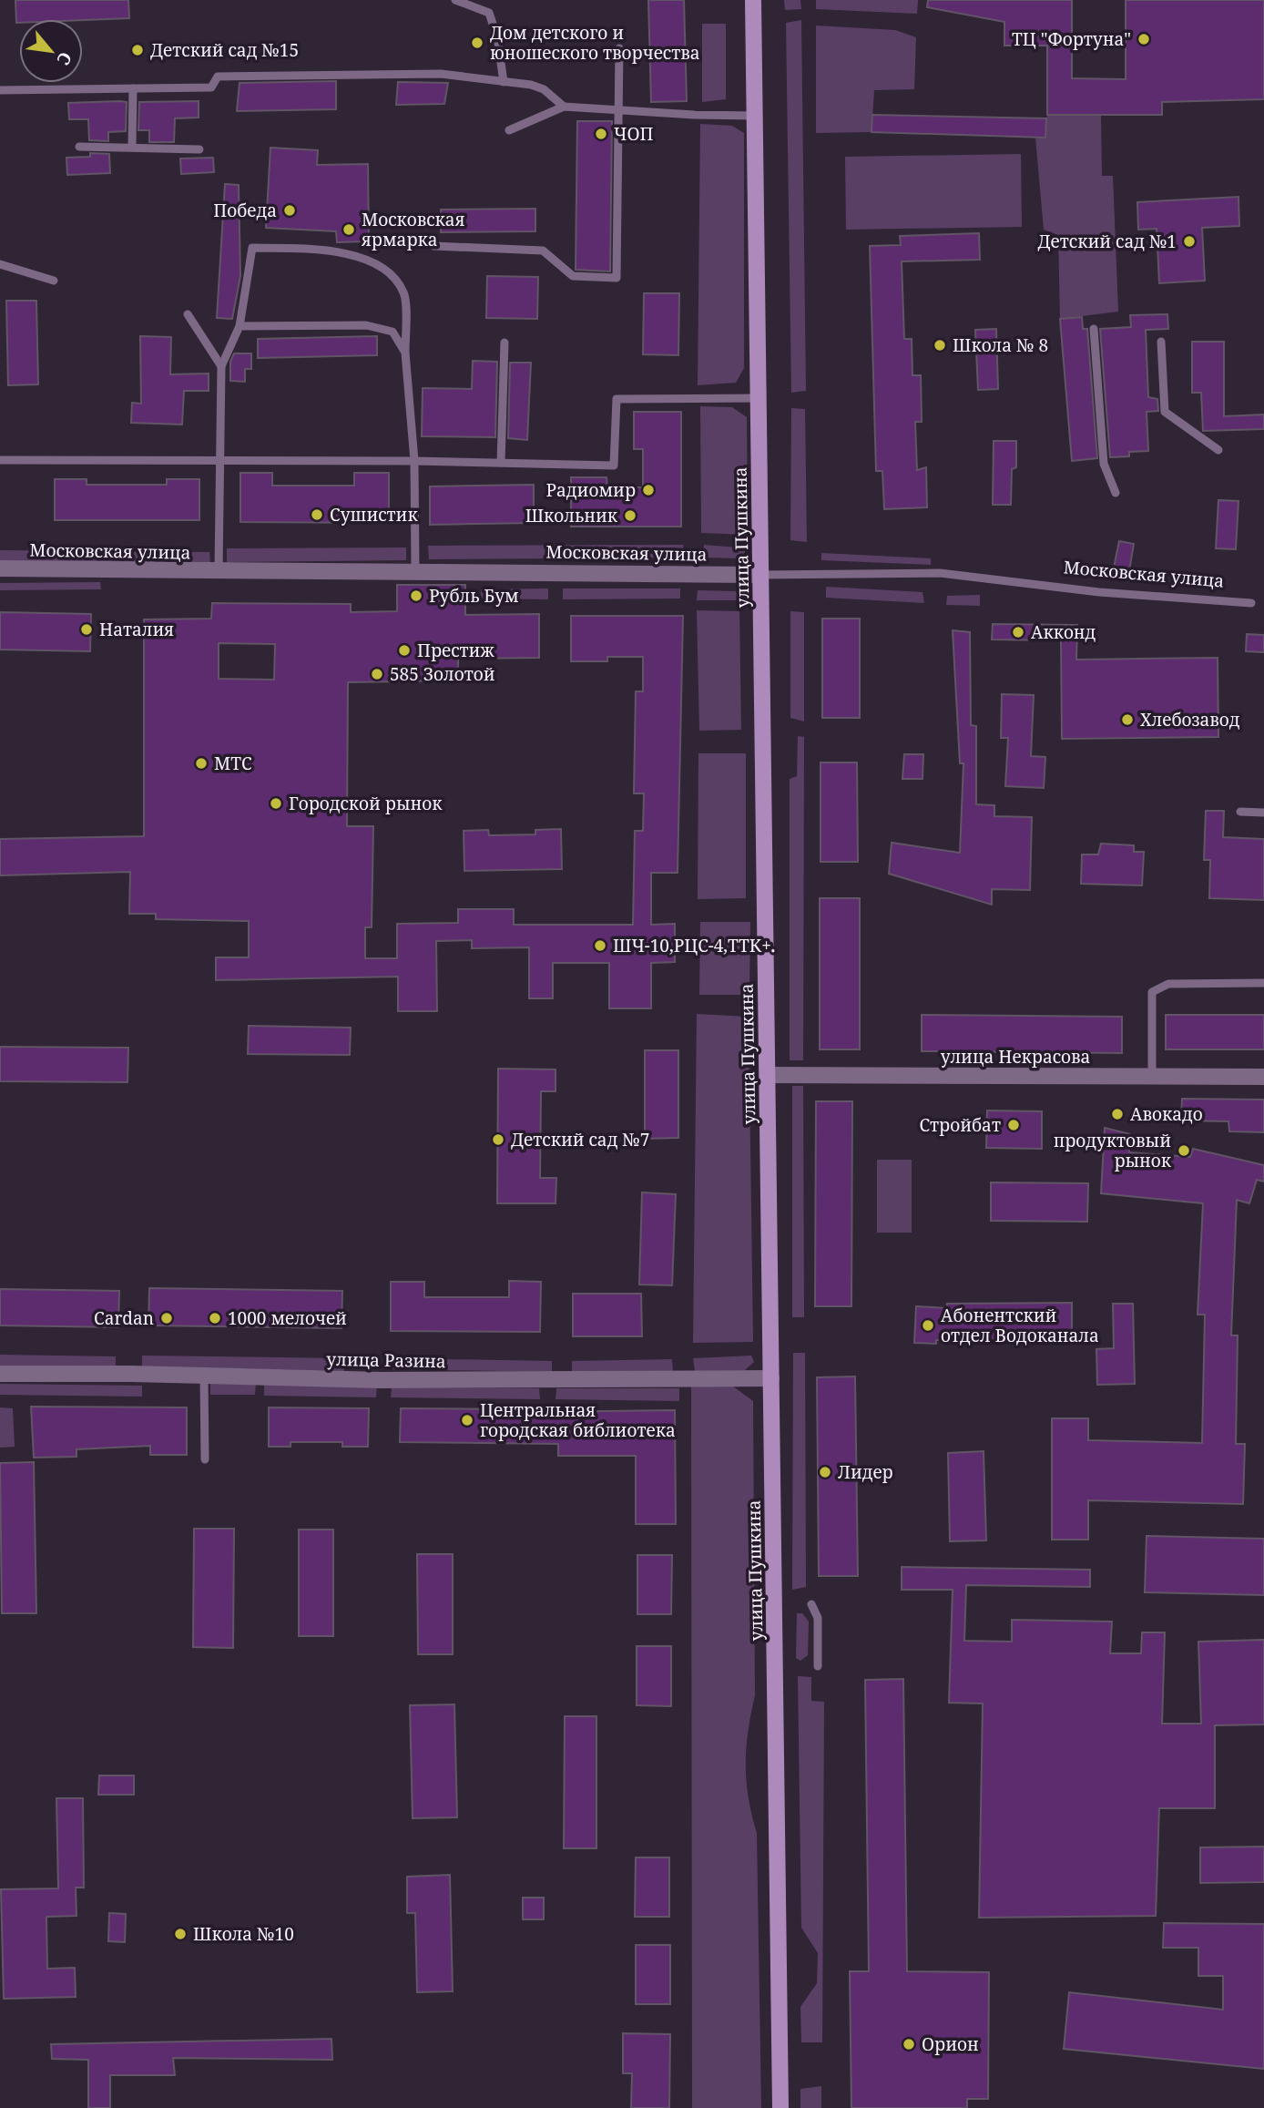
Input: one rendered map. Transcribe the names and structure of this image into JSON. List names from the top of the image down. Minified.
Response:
{"streets":{"main road":["улица Пушкина"],"street":["Московская улица","улица Некрасова","улица Разина"]},"crossings":[["улица Пушкина","Московская улица"],["улица Пушкина","улица Некрасова"],["улица Пушкина","улица Разина"]],"places":["ТЦ \"Фортуна\"","Дом детского и юношеского творчества","Детский сад №15","ЧОП","Победа","Московская ярмарка","Детский сад №1","Школа № 8","Радиомир","Сушистик","Школьник","Рубль Бум","Наталия","Акконд","Престиж","585 Золотой","Хлебозавод","МТС","Городской рынок","ШЧ-10,РЦС-4,ТТК+.","Авокадо","Стройбат","Детский сад №7","продуктовый рынок","Cardan","1000 мелочей","Абонентский отдел Водоканала","Центральная городская библиотека","Лидер","Школа №10","Орион"],"north":"bottom right"}
